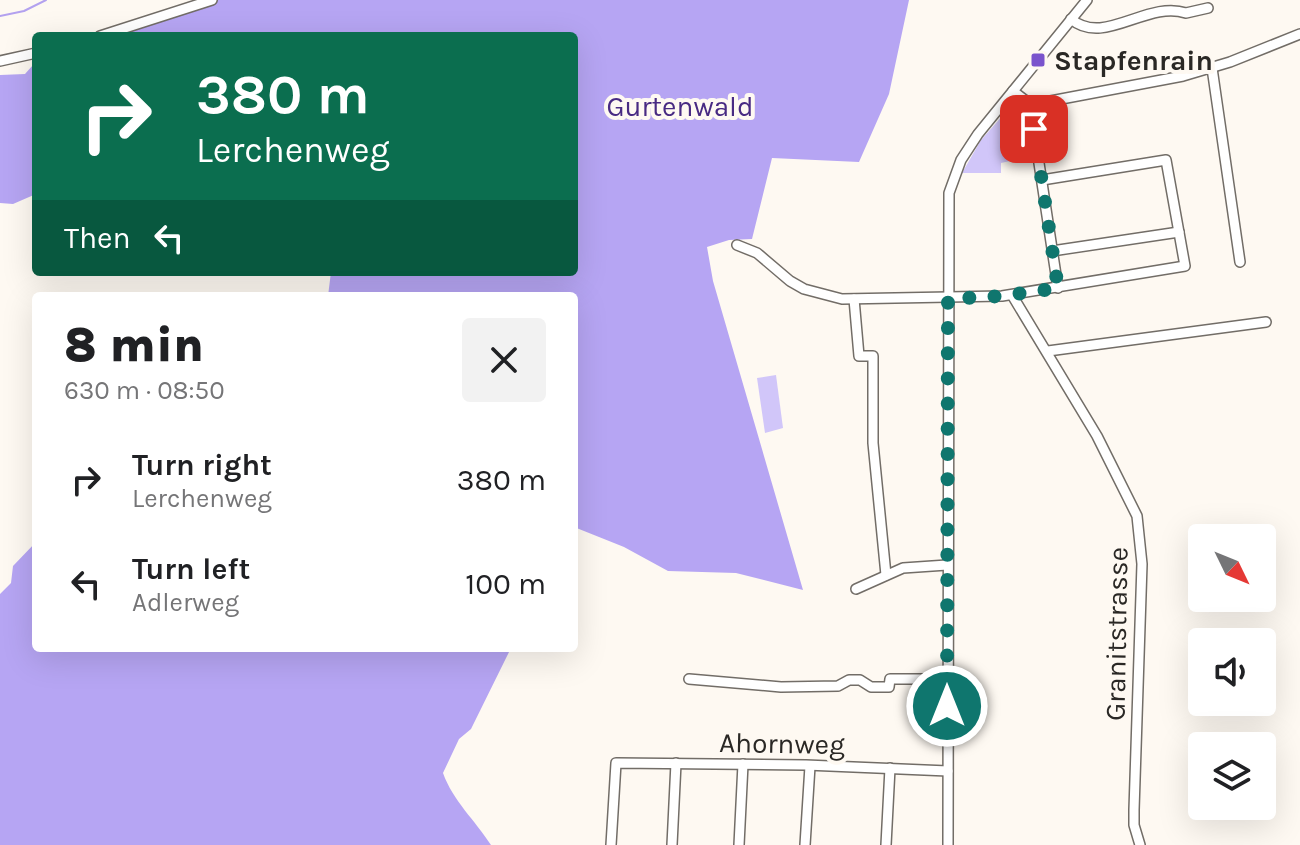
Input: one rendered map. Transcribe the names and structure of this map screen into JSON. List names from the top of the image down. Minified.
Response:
{"streets":{"street":["Granitstrasse","Ahornweg"]},"parks":["Gurtenwald"],"places":{"transit":["Stapfenrain"]},"north":"bottom right","page":{"turn":["380 m","Lerchenweg"],"then":"Then","heading":["8 min","630 m · 08:50"],"list":[{"name":"Turn right","note":"Lerchenweg","value":"380 m"},{"name":"Turn left","note":"Adlerweg","value":"100 m"}]}}
